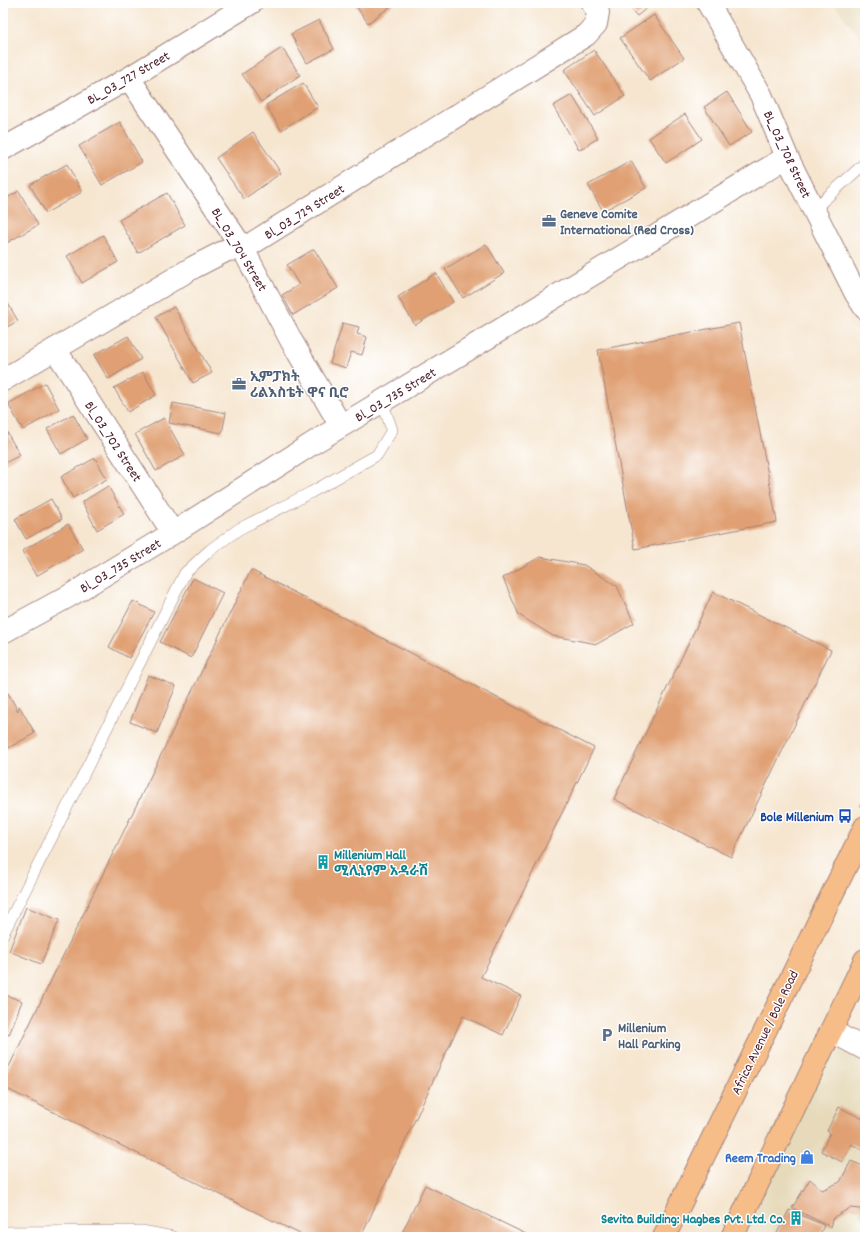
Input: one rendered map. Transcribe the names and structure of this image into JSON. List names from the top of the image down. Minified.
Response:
{"streets":{"main road":["Africa Avenue / Bole Road"],"street":["BL_03_727 Street","BL_03_708 Street","Bl_03_729 Street","BL_03_704 Street","Bl_03_735 Street","Bl_03_702 Street"]},"crossings":[["BL_03_727 Street","BL_03_704 Street"],["BL_03_708 Street","Bl_03_735 Street"],["Bl_03_729 Street","BL_03_704 Street"],["Bl_03_729 Street","Bl_03_702 Street"],["BL_03_704 Street","Bl_03_735 Street"],["Bl_03_735 Street","Bl_03_702 Street"]],"places":{"office":["Geneve Comite International (Red Cross)","ኢምፓክት ሪልእስቴት ዋና ቢሮ"],"bus stop":["Bole Millenium"],"building":["Millenium Hall ሚሊኒየም አዳራሽ","Sevita Building: Hagbes Pvt. Ltd. Co."],"parking":["Millenium Hall Parking"],"shop":["Reem Trading"]}}
